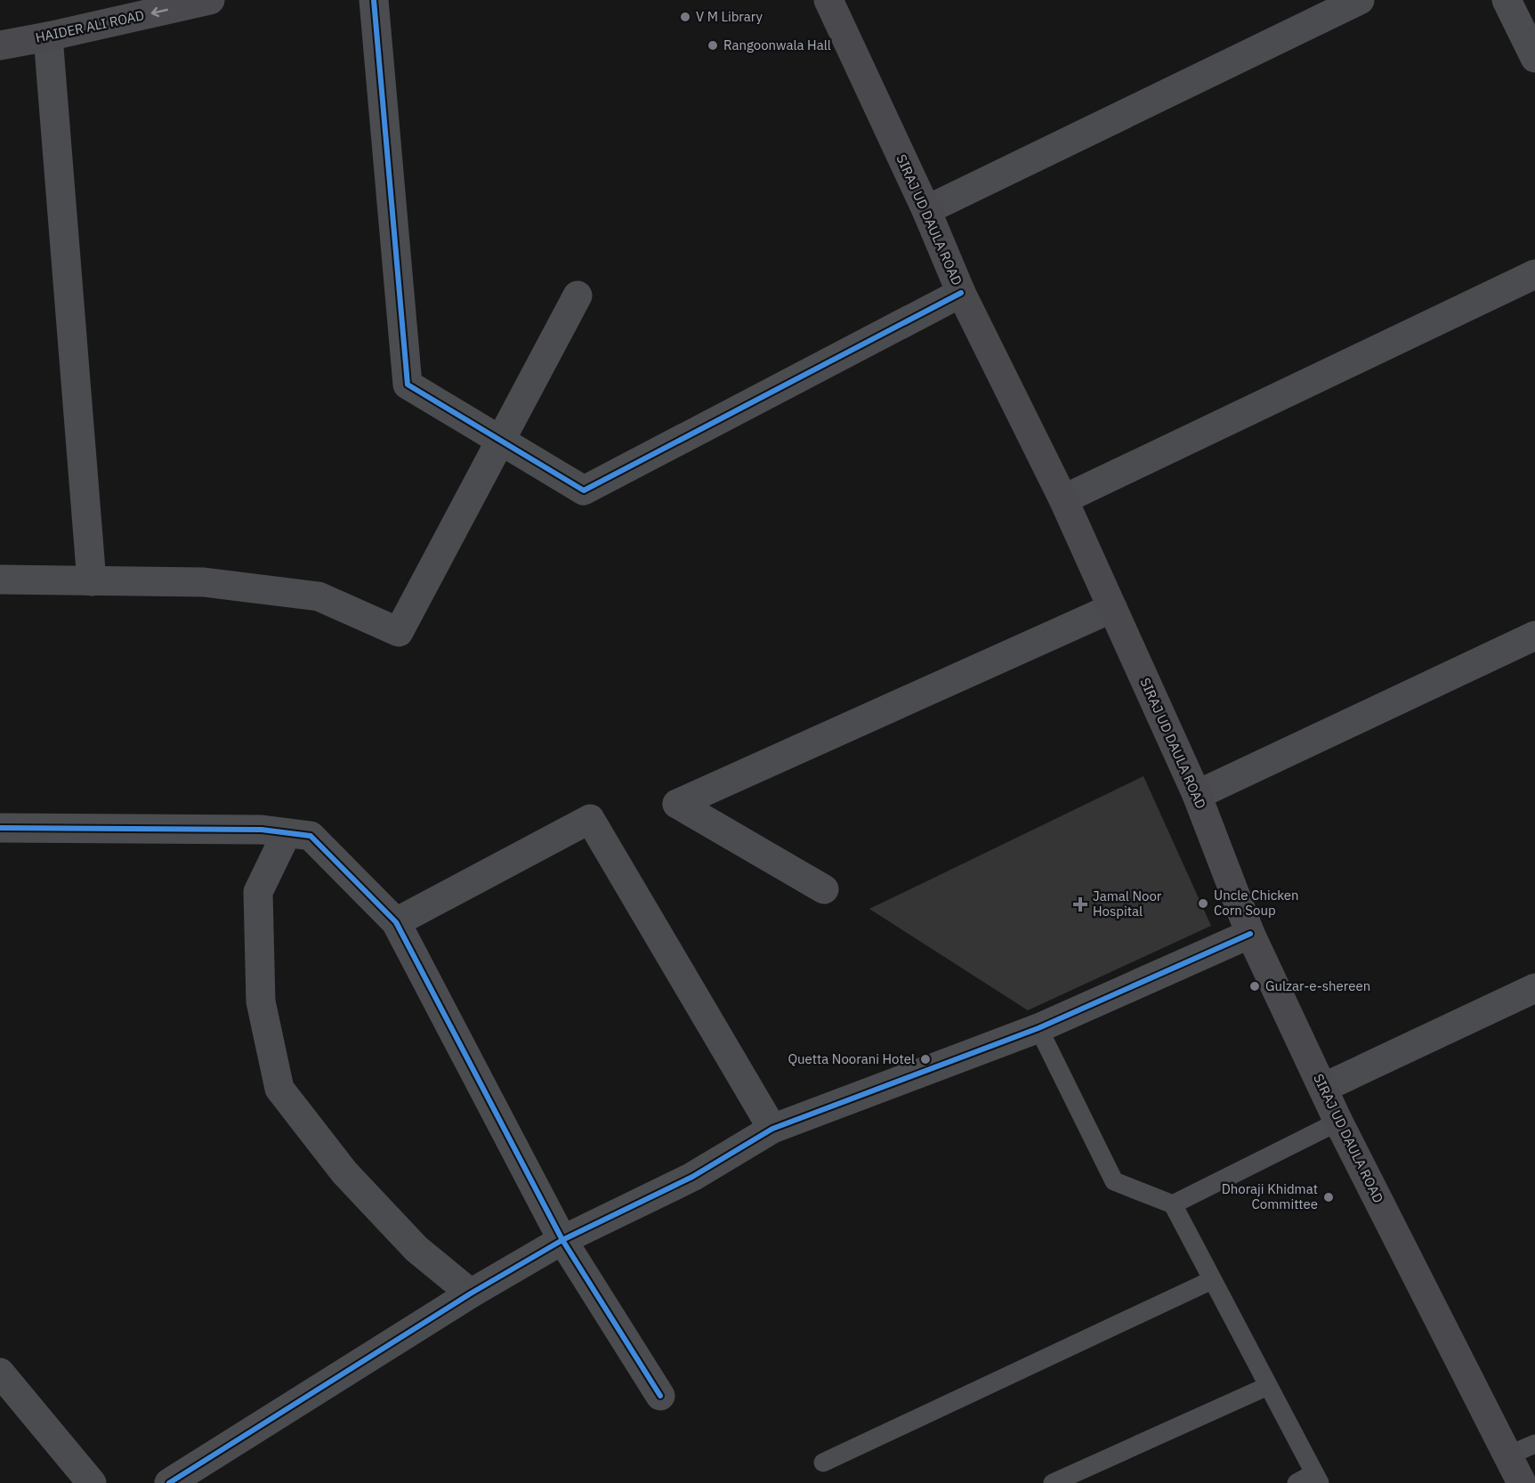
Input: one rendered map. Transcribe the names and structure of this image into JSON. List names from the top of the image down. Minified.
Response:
{"streets":{"main road":["HAIDER ALI ROAD","SIRAJ UD DAULA ROAD"]},"one_way":["HAIDER ALI ROAD"],"places":{"other":["V M Library","Rangoonwala Hall","Uncle Chicken Corn Soup","Gulzar-e-shereen","Quetta Noorani Hotel","Dhoraji Khidmat Committee"],"health":["Jamal Noor Hospital"]}}
